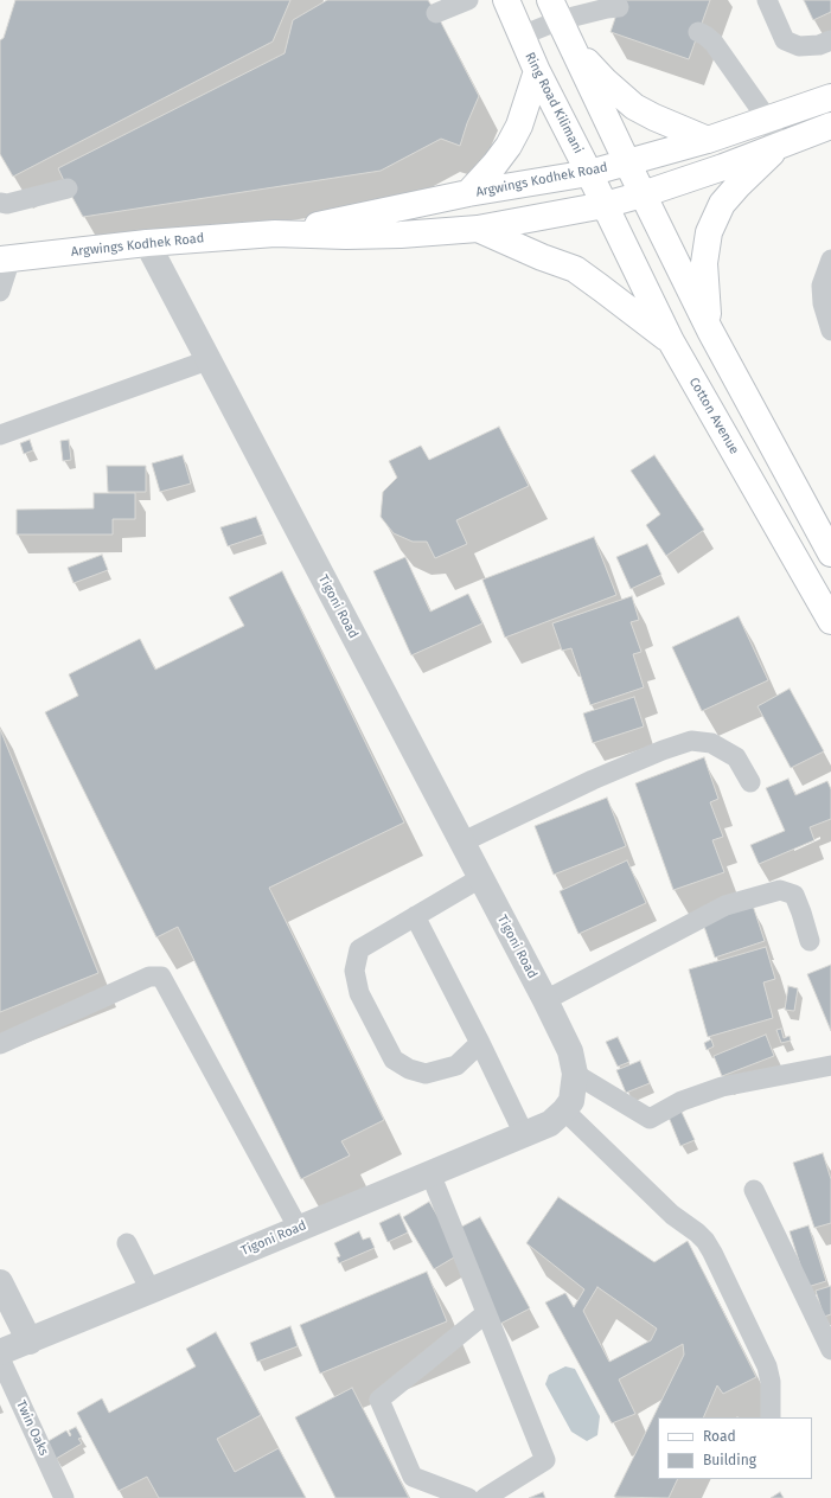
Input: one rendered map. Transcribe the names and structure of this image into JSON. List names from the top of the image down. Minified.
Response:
{"streets":{"main road":["Ring Road Kilimani","Argwings Kodhek Road","Cotton Avenue"],"street":["Tigoni Road"],"lane":["Twin Oaks"]},"crossings":[["Ring Road Kilimani","Argwings Kodhek Road"],["Ring Road Kilimani","Cotton Avenue"],["Argwings Kodhek Road","Cotton Avenue"],["Argwings Kodhek Road","Tigoni Road"]],"legend":["Road","Building"]}
